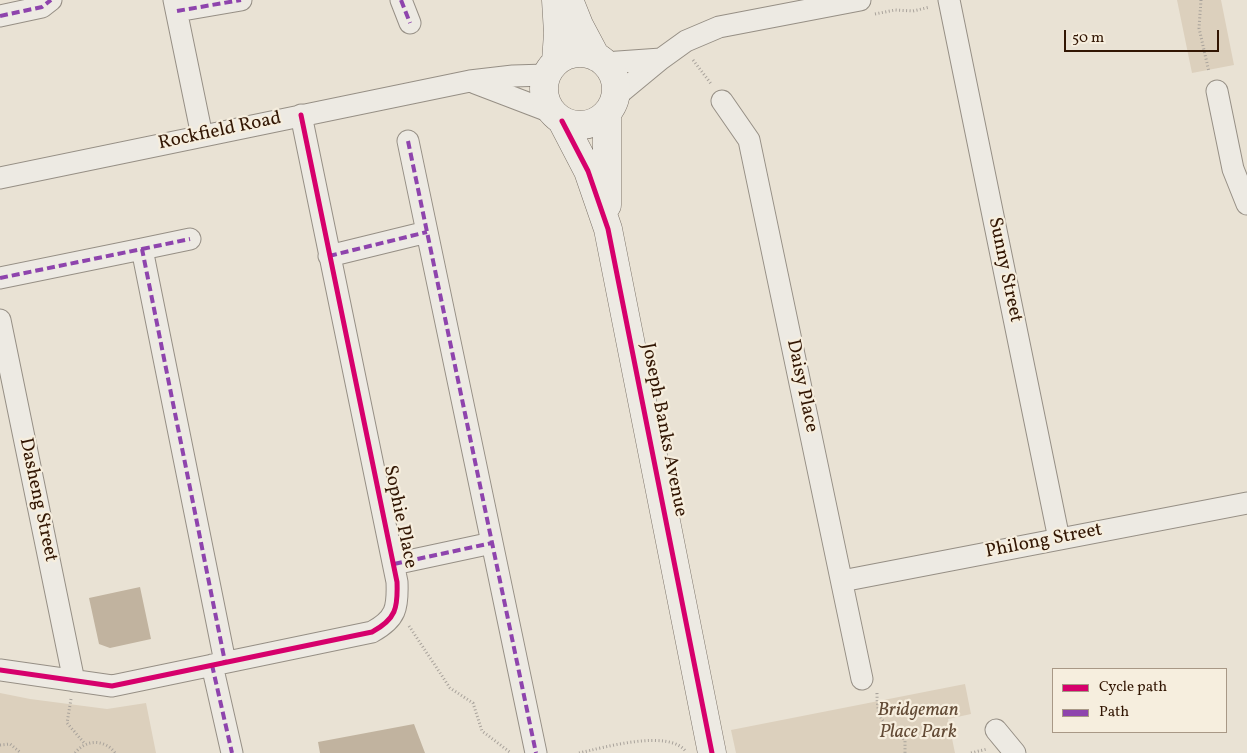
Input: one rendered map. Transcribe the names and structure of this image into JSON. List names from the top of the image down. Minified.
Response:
{"streets":{"street":["Rockfield Road","Sunny Street","Daisy Place","Joseph Banks Avenue","Dasheng Street","Sophie Place","Philong Street"]},"crossings":[["Rockfield Road","Joseph Banks Avenue"],["Rockfield Road","Sophie Place"],["Sunny Street","Philong Street"],["Daisy Place","Philong Street"]],"parks":["Bridgeman Place Park"],"legend":["Cycle path","Path"],"scale_bar":"50 m"}
